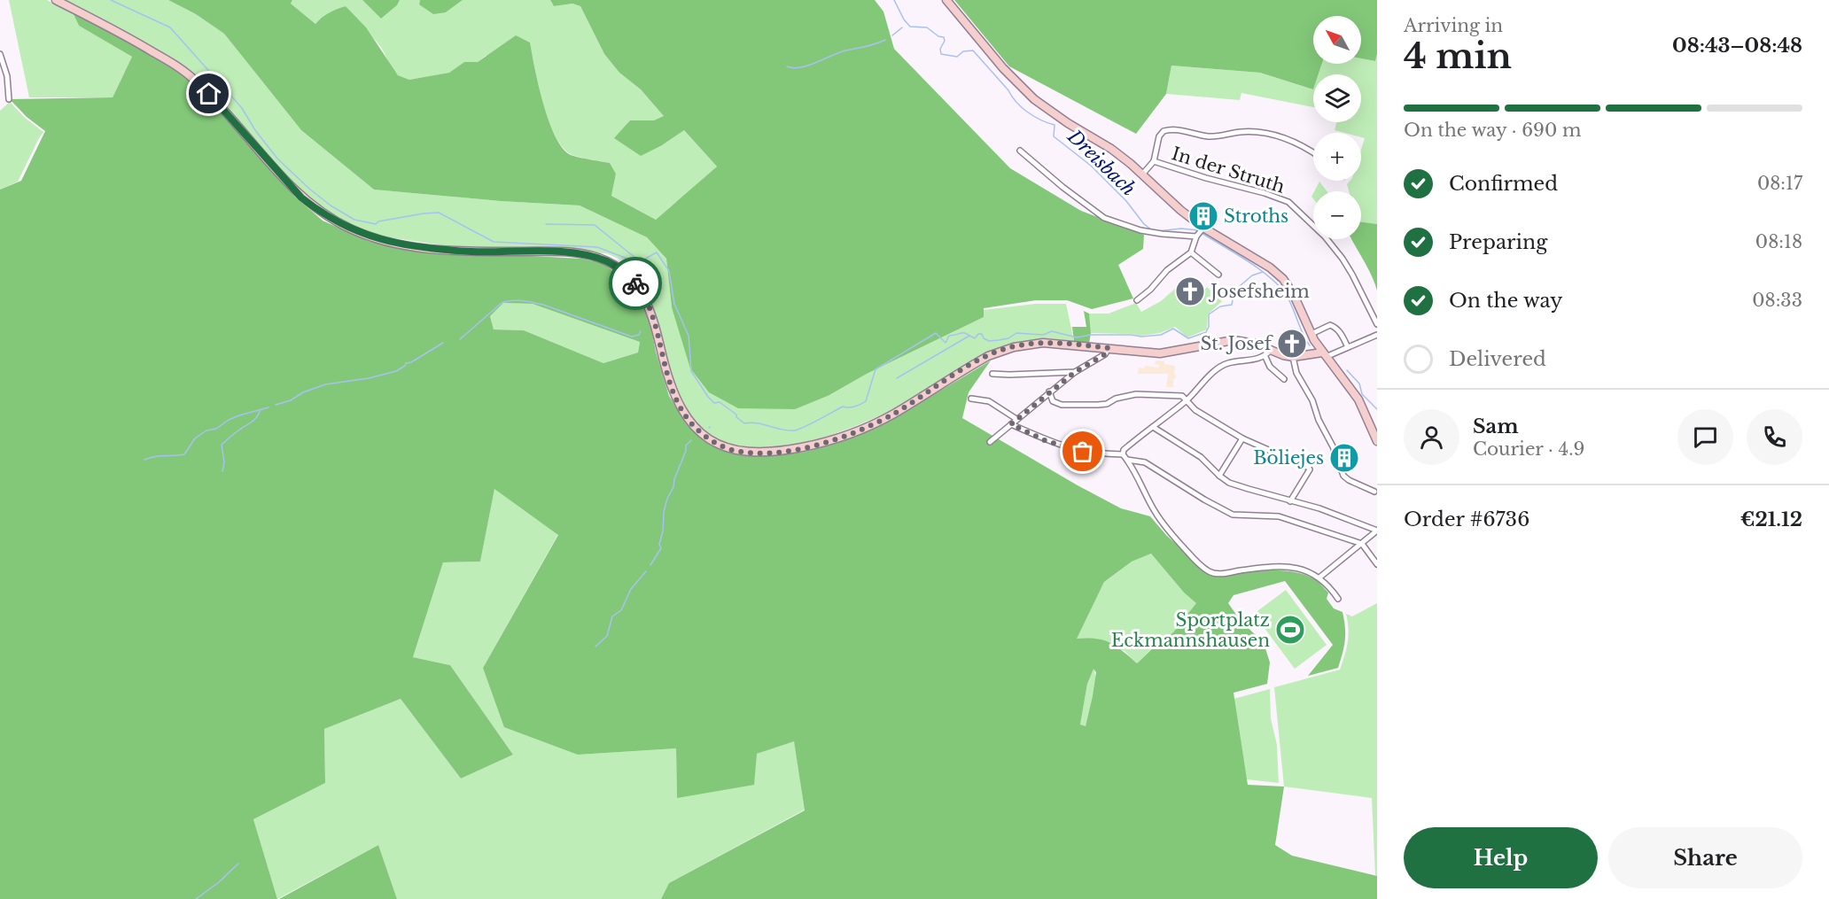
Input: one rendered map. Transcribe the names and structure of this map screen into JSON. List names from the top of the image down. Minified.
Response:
{"streets":{"street":["In der Struth"]},"water":["Dreisbach"],"places":{"building":["Stroths","Böliejes"],"church":["Josefsheim","St. Josef"],"sports":["Sportplatz Eckmannshausen"]},"north":"top left","page":{"heading":["4 min","Arriving in","08:43–08:48"],"panel":["Sam","Courier · 4.9","Order #6736","€21.12"],"map_buttons":["+","−"],"bar":"On the way · 690 m","list":[["Confirmed","08:17"],["Preparing","08:18"],["On the way","08:33"],"Delivered"],"buttons":["Help","Share"]}}
